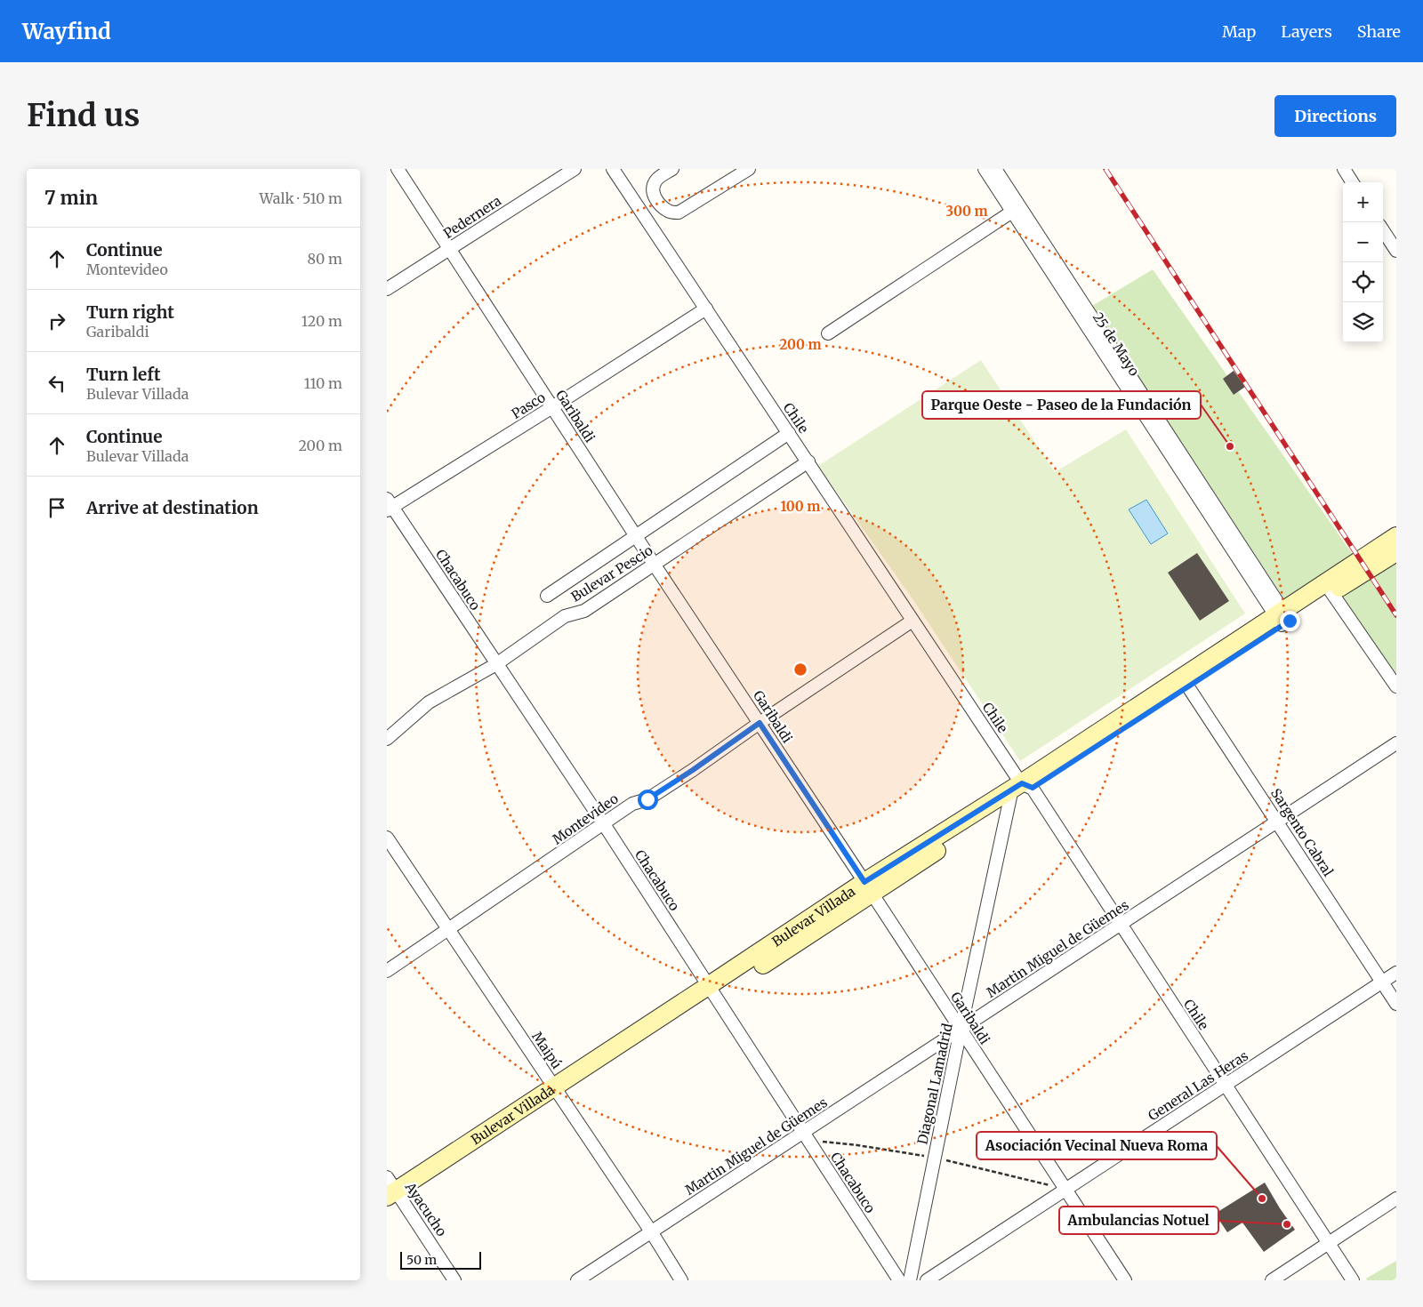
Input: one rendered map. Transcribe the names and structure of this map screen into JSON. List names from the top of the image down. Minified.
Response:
{"streets":{"main road":["Bulevar Villada"],"street":["Pedernera","25 de Mayo","Pasco","Garibaldi","Chile","Bulevar Pescio","Chacabuco","Montevideo","Sargento Cabral","Martin Miguel de Güemes","Maipú","Diagonal Lamadrid","General Las Heras","Ayacucho"]},"crossings":[["Pedernera","Garibaldi"],["25 de Mayo","Bulevar Villada"],["Pasco","Garibaldi"],["Pasco","Chile"],["Pasco","Chacabuco"],["Garibaldi","Bulevar Pescio"],["Garibaldi","Montevideo"],["Garibaldi","Bulevar Villada"],["Garibaldi","Martin Miguel de Güemes"],["Garibaldi","Diagonal Lamadrid"],["Garibaldi","General Las Heras"],["Chile","Bulevar Pescio"],["Chile","Montevideo"],["Chile","Bulevar Villada"],["Chile","Martin Miguel de Güemes"],["Chile","Diagonal Lamadrid"],["Chile","General Las Heras"],["Bulevar Pescio","Chacabuco"],["Chacabuco","Montevideo"],["Chacabuco","Bulevar Villada"],["Chacabuco","Martin Miguel de Güemes"],["Montevideo","Maipú"],["Sargento Cabral","Bulevar Villada"],["Sargento Cabral","Martin Miguel de Güemes"],["Sargento Cabral","General Las Heras"],["Bulevar Villada","Maipú"],["Bulevar Villada","Diagonal Lamadrid"],["Bulevar Villada","Ayacucho"],["Martin Miguel de Güemes","Maipú"],["Martin Miguel de Güemes","Diagonal Lamadrid"]],"places":["Parque Oeste - Paseo de la Fundación","Asociación Vecinal Nueva Roma","Ambulancias Notuel"],"scale_bar":"50 m","page":{"header":"Wayfind","nav":["Map","Layers","Share"],"buttons":"Directions","title":"Find us","heading":["7 min","Walk · 510 m"],"map_buttons":["+","−"],"list":[["Continue","Montevideo","80 m"],["Turn right","Garibaldi","120 m"],["Turn left","Bulevar Villada","110 m"],["Continue","Bulevar Villada","200 m"],"Arrive at destination"],"scale":"50 m"},"rings":["300 m","200 m","100 m"]}
